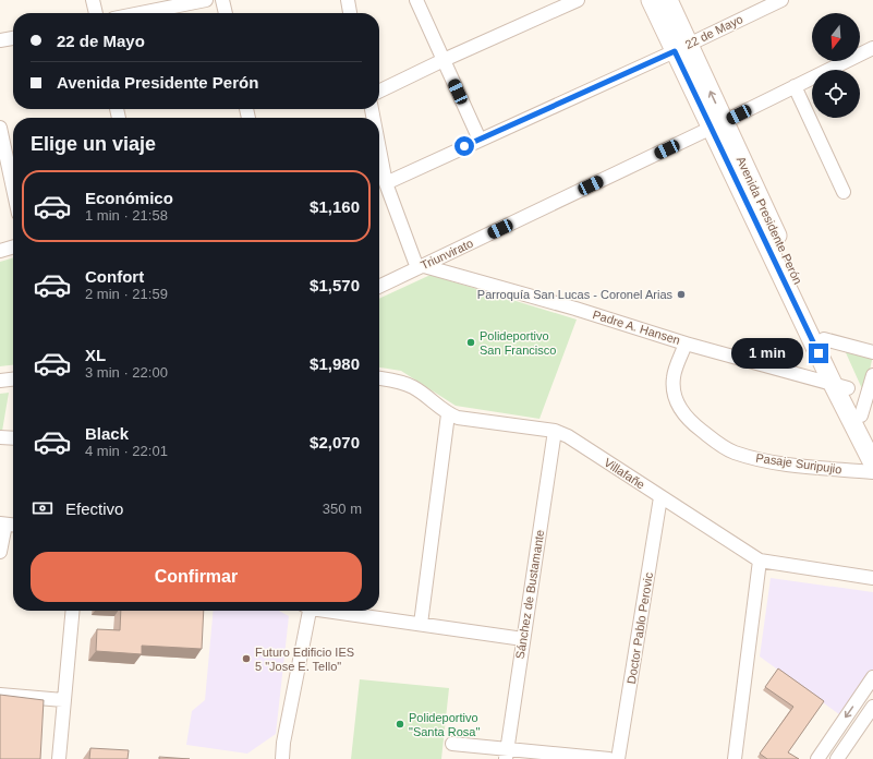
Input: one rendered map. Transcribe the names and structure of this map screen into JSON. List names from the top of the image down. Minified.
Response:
{"streets":{"main road":["Avenida Presidente Perón"],"street":["22 de Mayo","Triunvirato","Padre A. Hansen","Pasaje Suripujio","Villafañe","Sánchez de Bustamante","Doctor Pablo Perovic"]},"crossings":[["22 de Mayo","Avenida Presidente Perón"],["Avenida Presidente Perón","Triunvirato"],["Avenida Presidente Perón","Padre A. Hansen"],["Triunvirato","Padre A. Hansen"],["Padre A. Hansen","Pasaje Suripujio"],["Villafañe","Sánchez de Bustamante"],["Villafañe","Doctor Pablo Perovic"]],"places":["Parroquía San Lucas - Coronel Arias","Polideportivo San Francisco","Futuro Edificio IES 5 \"Jose E. Tello\"","Polideportivo \"Santa Rosa\""],"north":"bottom","page":{"banner":["22 de Mayo","Avenida Presidente Perón"],"heading":"Elige un viaje","list":[{"name":"Económico","note":"1 min · 21:58","value":"$1,160"},{"name":"Confort","note":"2 min · 21:59","value":"$1,570"},{"name":"XL","note":"3 min · 22:00","value":"$1,980"},{"name":"Black","note":"4 min · 22:01","value":"$2,070"}],"bubble":"1 min","pay":["Efectivo","350 m"],"buttons":"Confirmar"}}
